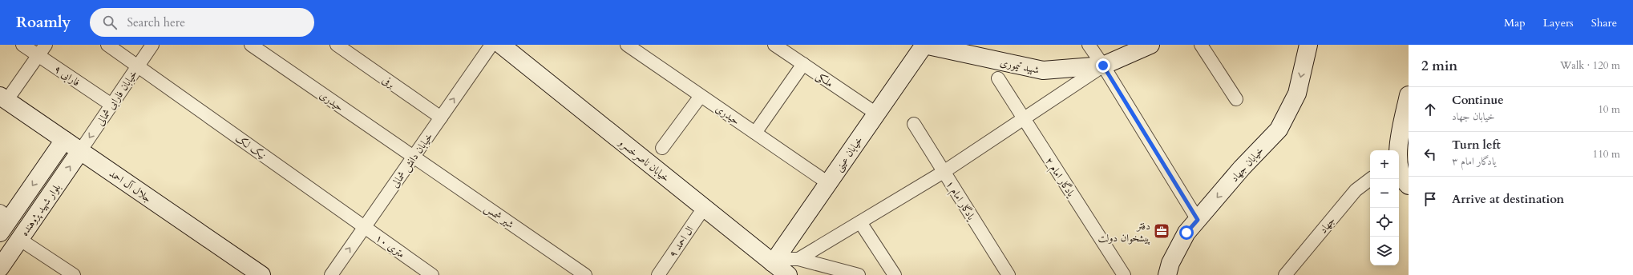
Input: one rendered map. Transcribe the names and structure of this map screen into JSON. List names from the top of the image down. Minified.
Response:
{"streets":{"street":["شهید تیموری","فارابی ۹","ملکی","برفی","خیابان فارابی شمالی","حیدری","نیک لک","خیابان عینی","خیابان دانش شمالی","خیابان ناصرخسرو","خیابان جهاد","یادگار امام ۲","جلال آل احمد","یادگار امام ۱","بلوار شهید پژوهنده","شیر شمس","جهاد","ال احمد ۹","۱۰ متری"]},"crossings":[["شهید تیموری","خیابان عینی"],["فارابی ۹","خیابان فارابی شمالی"],["ملکی","خیابان عینی"],["برفی","خیابان دانش شمالی"],["خیابان فارابی شمالی","نیک لک"],["خیابان فارابی شمالی","جلال آل احمد"],["خیابان فارابی شمالی","بلوار شهید پژوهنده"],["حیدری","خیابان عینی"],["حیدری","خیابان دانش شمالی"],["حیدری","شیر شمس"],["نیک لک","خیابان دانش شمالی"],["نیک لک","۱۰ متری"],["خیابان عینی","خیابان ناصرخسرو"],["خیابان دانش شمالی","شیر شمس"],["خیابان دانش شمالی","۱۰ متری"],["خیابان ناصرخسرو","ال احمد ۹"],["جلال آل احمد","بلوار شهید پژوهنده"]],"one_way":["خیابان دانش شمالی","خیابان جهاد"],"places":{"office":["دفتر پیشخوان دولت"]},"page":{"header":"Roamly","search":"Search here","nav":["Map","Layers","Share"],"heading":["2 min","Walk · 120 m"],"list":[["Continue","خیابان جهاد","10 m"],["Turn left","یادگار امام ۳","110 m"],"Arrive at destination"],"map_buttons":["+","−"]}}
